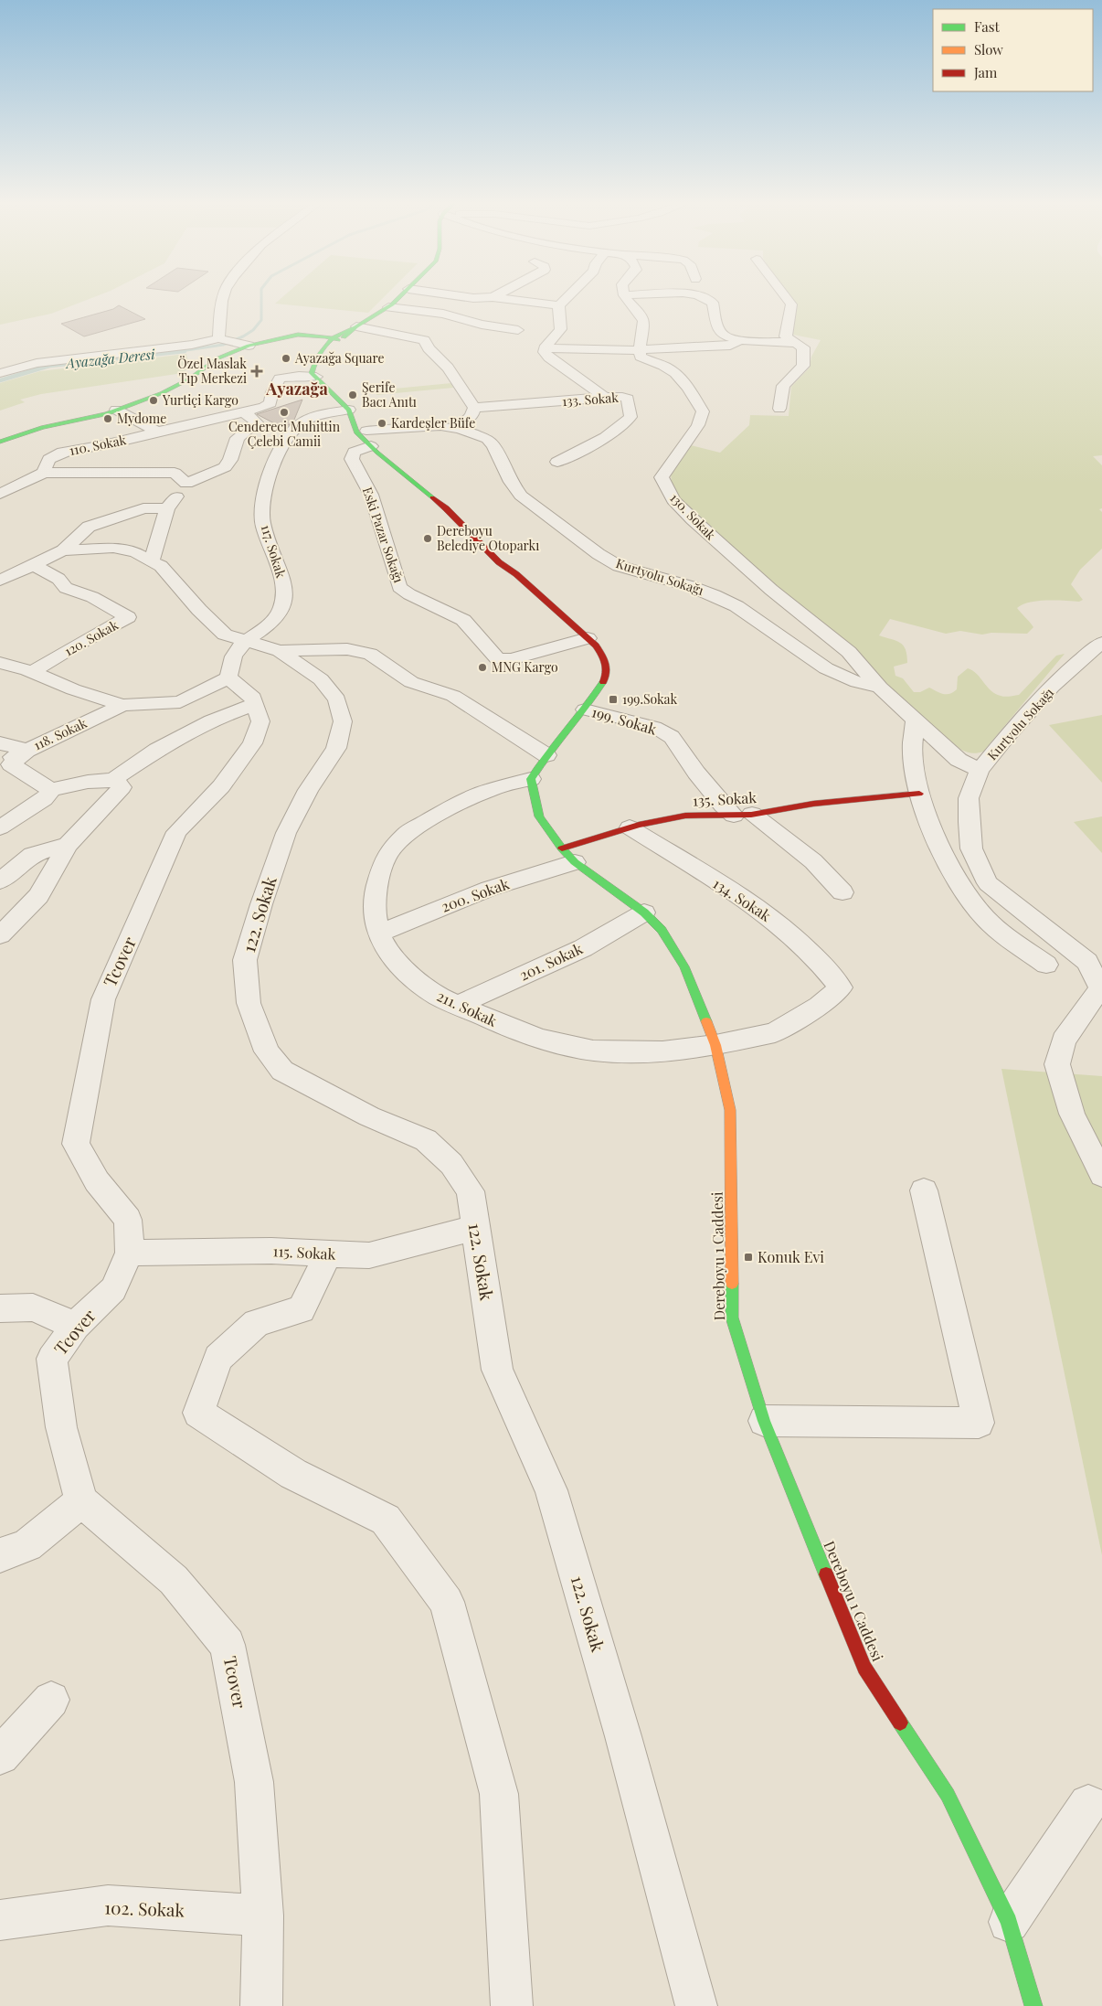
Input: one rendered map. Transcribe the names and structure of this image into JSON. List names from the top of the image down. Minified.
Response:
{"streets":{"street":["133. Sokak","110. Sokak","130. Sokak","Eski Pazar Sokağı","117. Sokak","Kurtyolu Sokağı","120. Sokak","199. Sokak","118. Sokak","135. Sokak","200. Sokak","134. Sokak","122. Sokak","Tcover","201. Sokak","211. Sokak","115. Sokak","Dereboyu 1 Caddesi","102. Sokak"]},"crossings":[["130. Sokak","Kurtyolu Sokağı"],["Eski Pazar Sokağı","Kurtyolu Sokağı"],["199. Sokak","135. Sokak"],["135. Sokak","200. Sokak"],["135. Sokak","134. Sokak"],["135. Sokak","Dereboyu 1 Caddesi"],["200. Sokak","211. Sokak"],["200. Sokak","Dereboyu 1 Caddesi"],["134. Sokak","211. Sokak"],["122. Sokak","115. Sokak"],["Tcover","115. Sokak"],["Tcover","102. Sokak"],["201. Sokak","211. Sokak"],["201. Sokak","Dereboyu 1 Caddesi"],["211. Sokak","Dereboyu 1 Caddesi"]],"districts":["Ayazağa"],"water":["Ayazağa Deresi"],"places":{"other":["Ayazağa Square","Şerife Bacı Anıtı","Yurtiçi Kargo","Cendereci Muhittin Çelebi Camii","Mydome","Kardeşler Büfe","Dereboyu Belediye Otoparkı","MNG Kargo"],"health":["Özel Maslak Tıp Merkezi"],"transit":["199.Sokak","Konuk Evi"]},"legend":["Fast","Slow","Jam"]}
